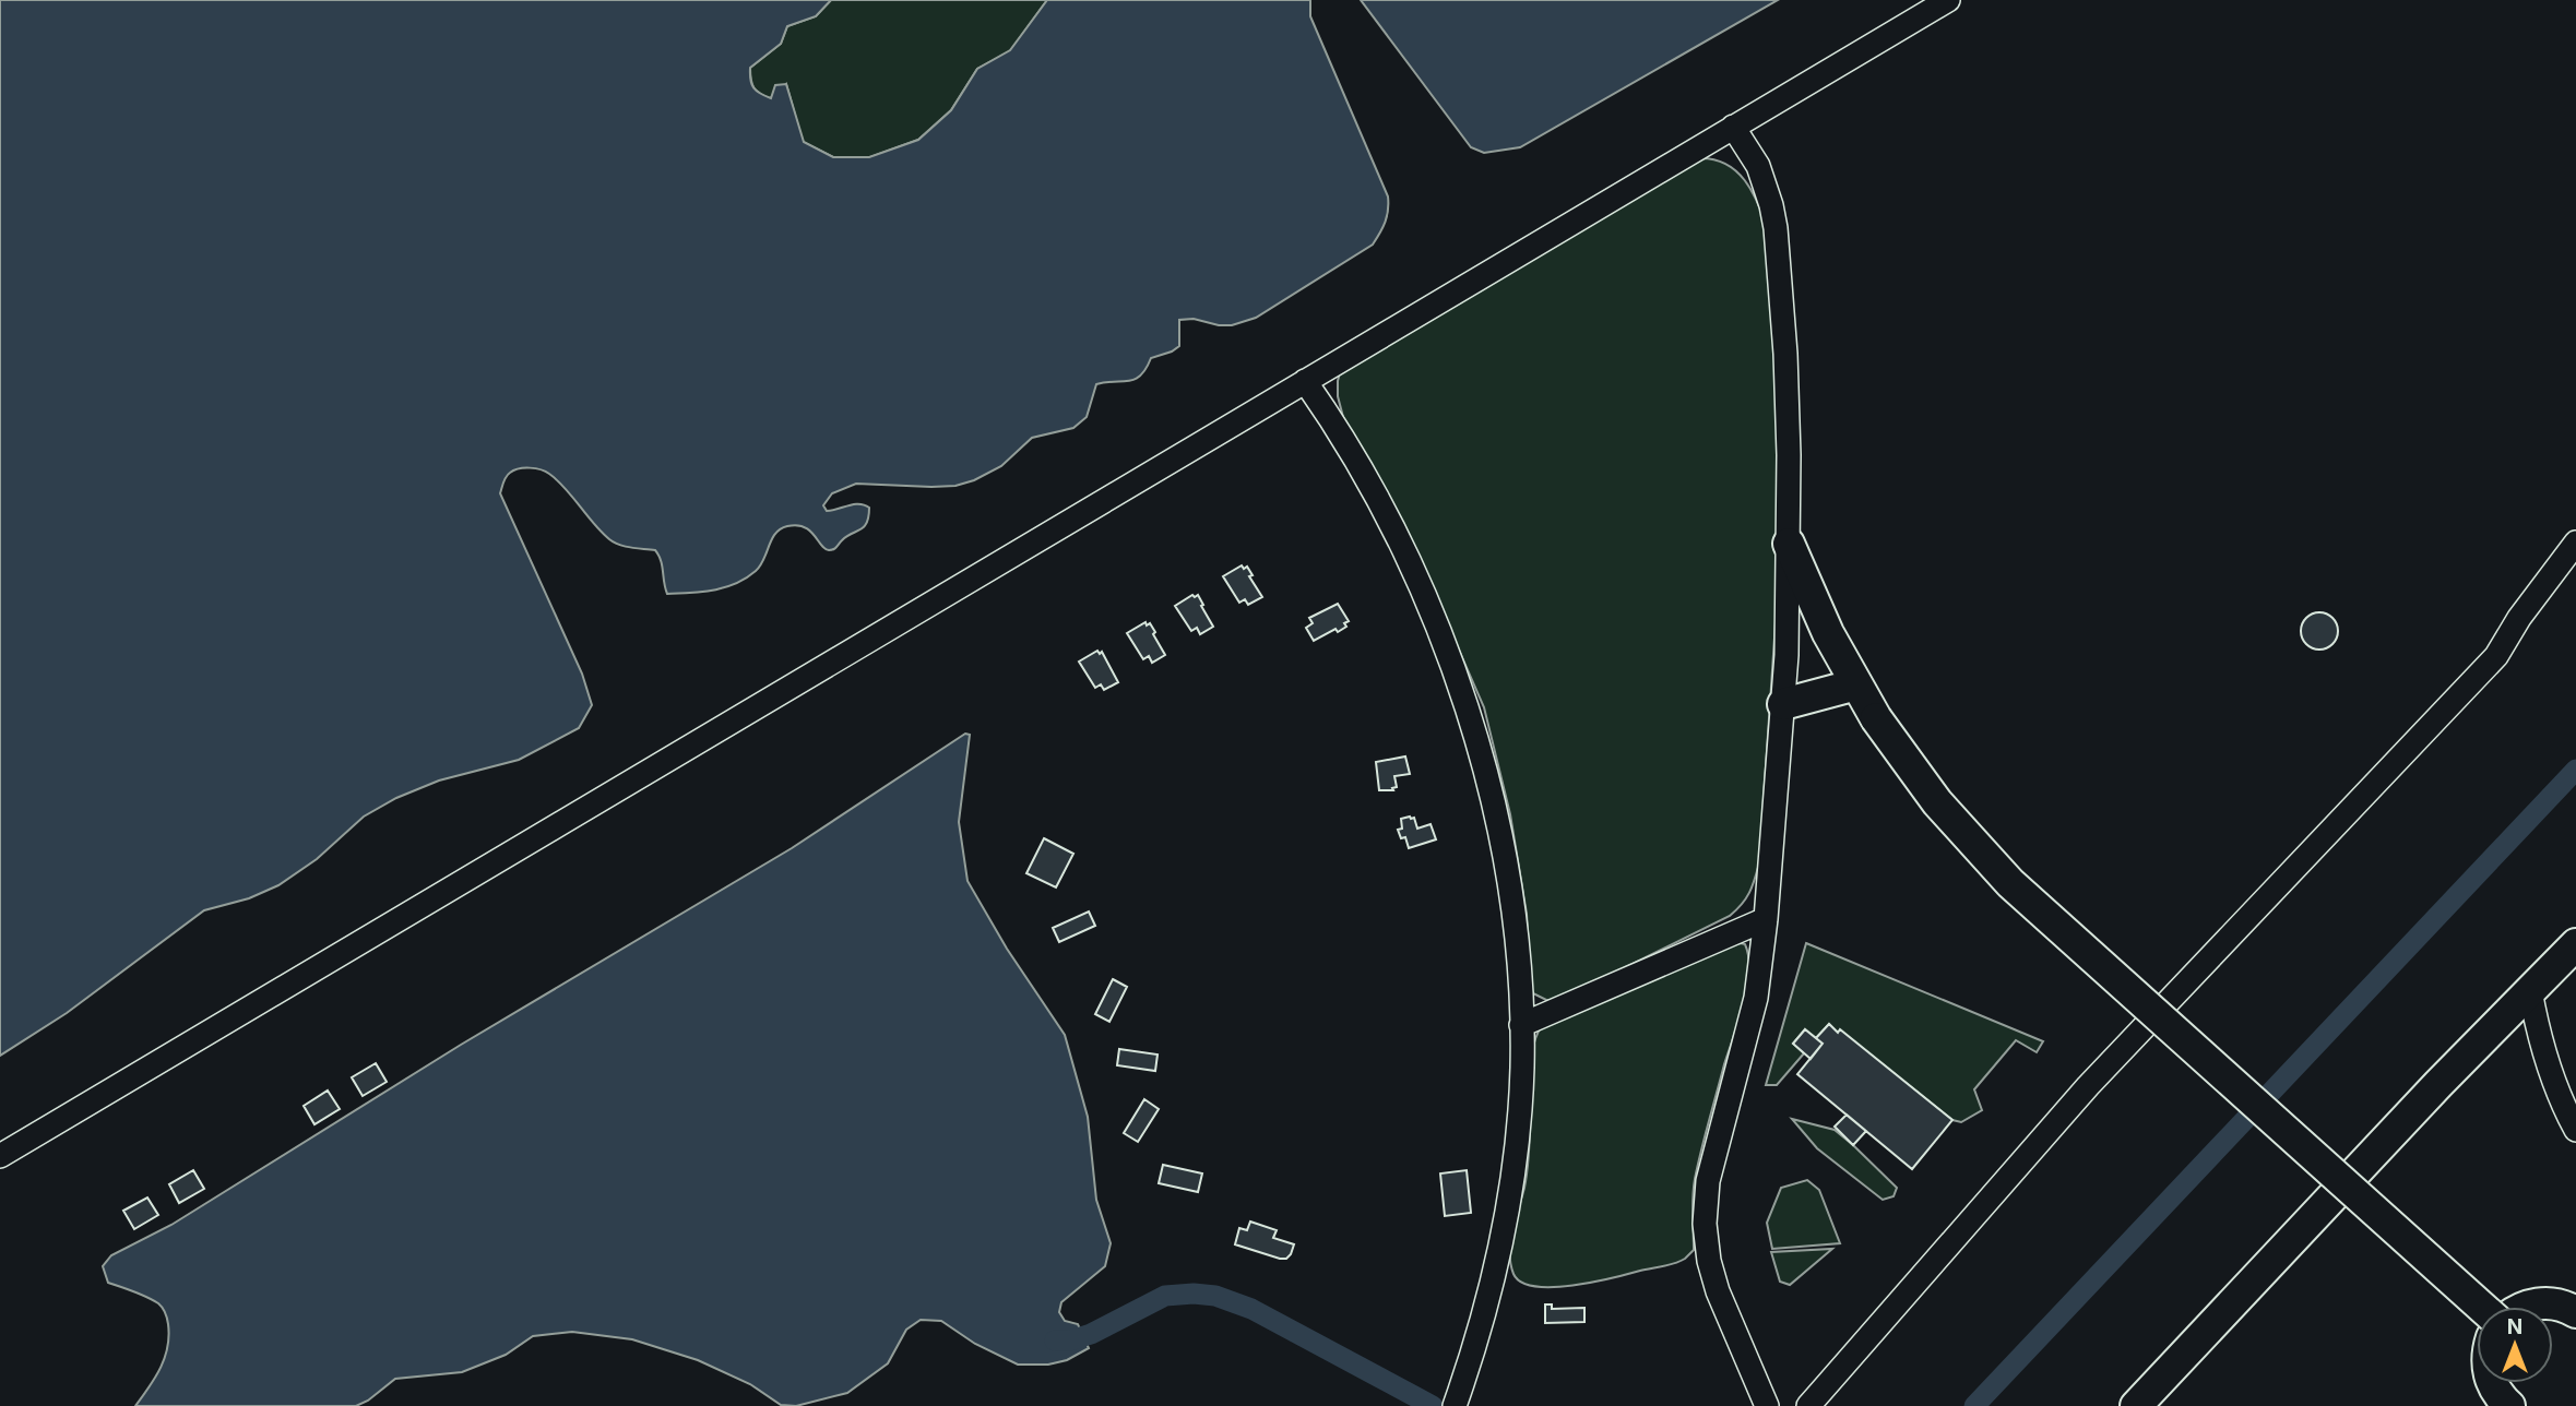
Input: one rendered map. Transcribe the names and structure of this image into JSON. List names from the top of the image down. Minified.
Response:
{"north":"top"}
